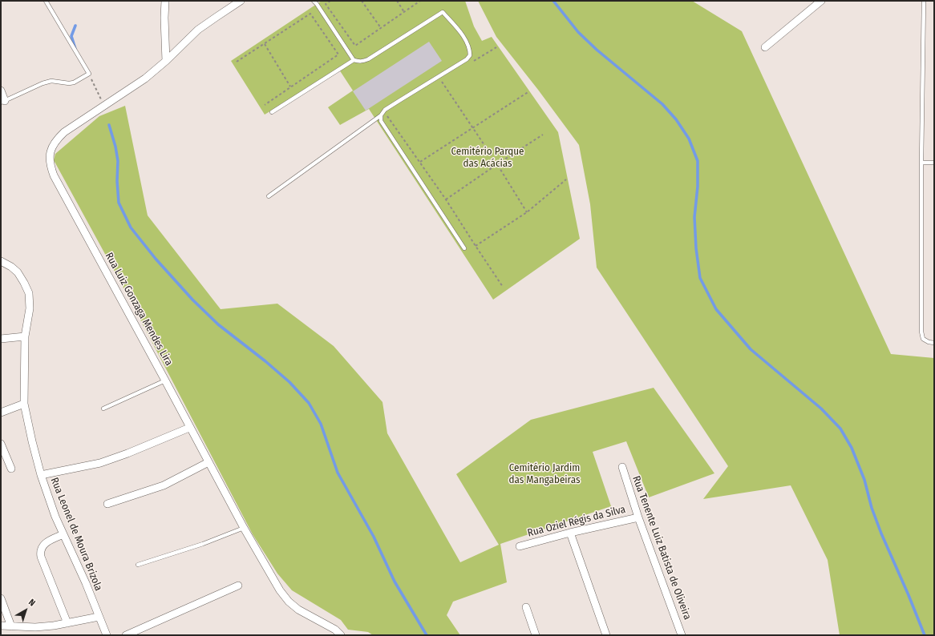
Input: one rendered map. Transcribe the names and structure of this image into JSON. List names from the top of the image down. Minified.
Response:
{"streets":{"street":["Rua Luiz Gonzaga Mendes Lira","Rua Oziel Régis da Silva","Rua Leonel de Moura Brizola","Rua Tenente Luiz Batista de Oliveira"]},"crossings":[["Rua Oziel Régis da Silva","Rua Tenente Luiz Batista de Oliveira"]],"parks":["Cemitério Parque das Acácias","Cemitério Jardim das Mangabeiras"],"north":"top right"}
